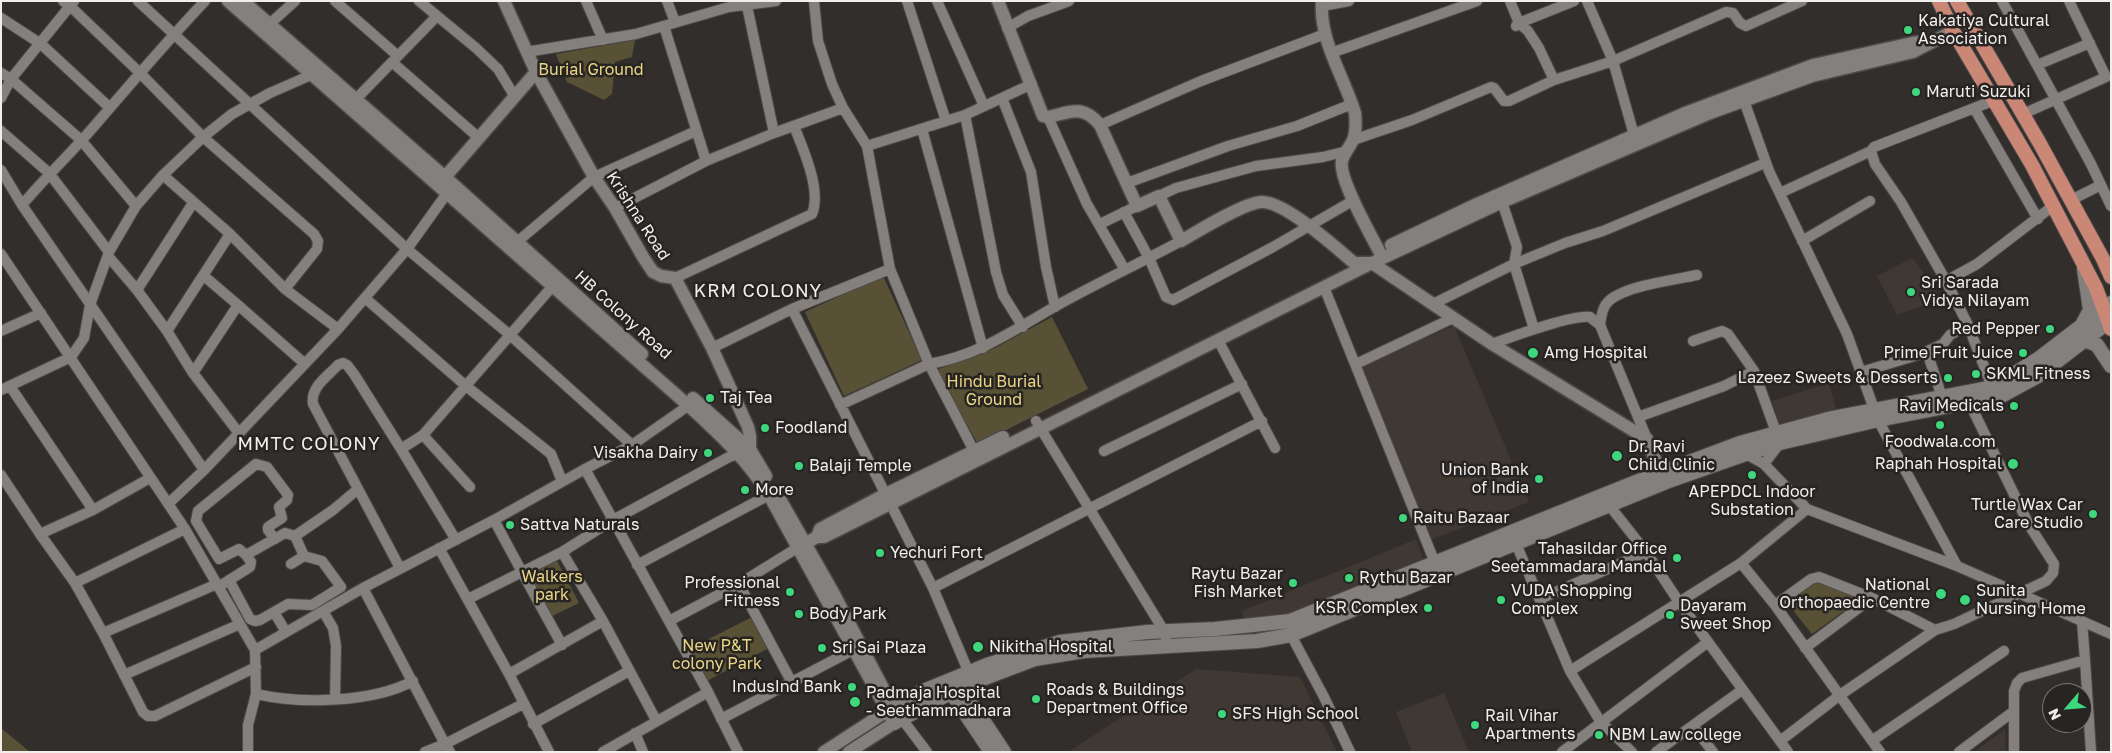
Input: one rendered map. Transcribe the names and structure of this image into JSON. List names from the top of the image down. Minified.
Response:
{"streets":{"street":["Krishna Road","HB Colony Road"]},"crossings":[["Krishna Road","HB Colony Road"]],"districts":["KRM COLONY","MMTC COLONY"],"parks":["Burial Ground","Hindu Burial Ground","Walkers park","New P&T colony Park"],"places":["Kakatiya Cultural Association","Maruti Suzuki","Sri Sarada Vidya Nilayam","Red Pepper","Amg Hospital","Prime Fruit Juice","SKML Fitness","Lazeez Sweets & Desserts","Taj Tea","Ravi Medicals","Foodwala.com","Foodland","Visakha Dairy","Dr. Ravi Child Clinic","Raphah Hospital","Balaji Temple","APEPDCL Indoor Substation","Union Bank of India","More","Turtle Wax Car Care Studio","Raitu Bazaar","Sattva Naturals","Yechuri Fort","Tahasildar Office Seetammadara Mandal","Rythu Bazar","Raytu Bazar Fish Market","Professional Fitness","National Orthopaedic Centre","VUDA Shopping Complex","Sunita Nursing Home","KSR Complex","Body Park","Dayaram Sweet Shop","Nikitha Hospital","Sri Sai Plaza","IndusInd Bank","Roads & Buildings Department Office","Padmaja Hospital - Seethammadhara","SFS High School","Rail Vihar Apartments","NBM Law college"],"north":"bottom left"}
